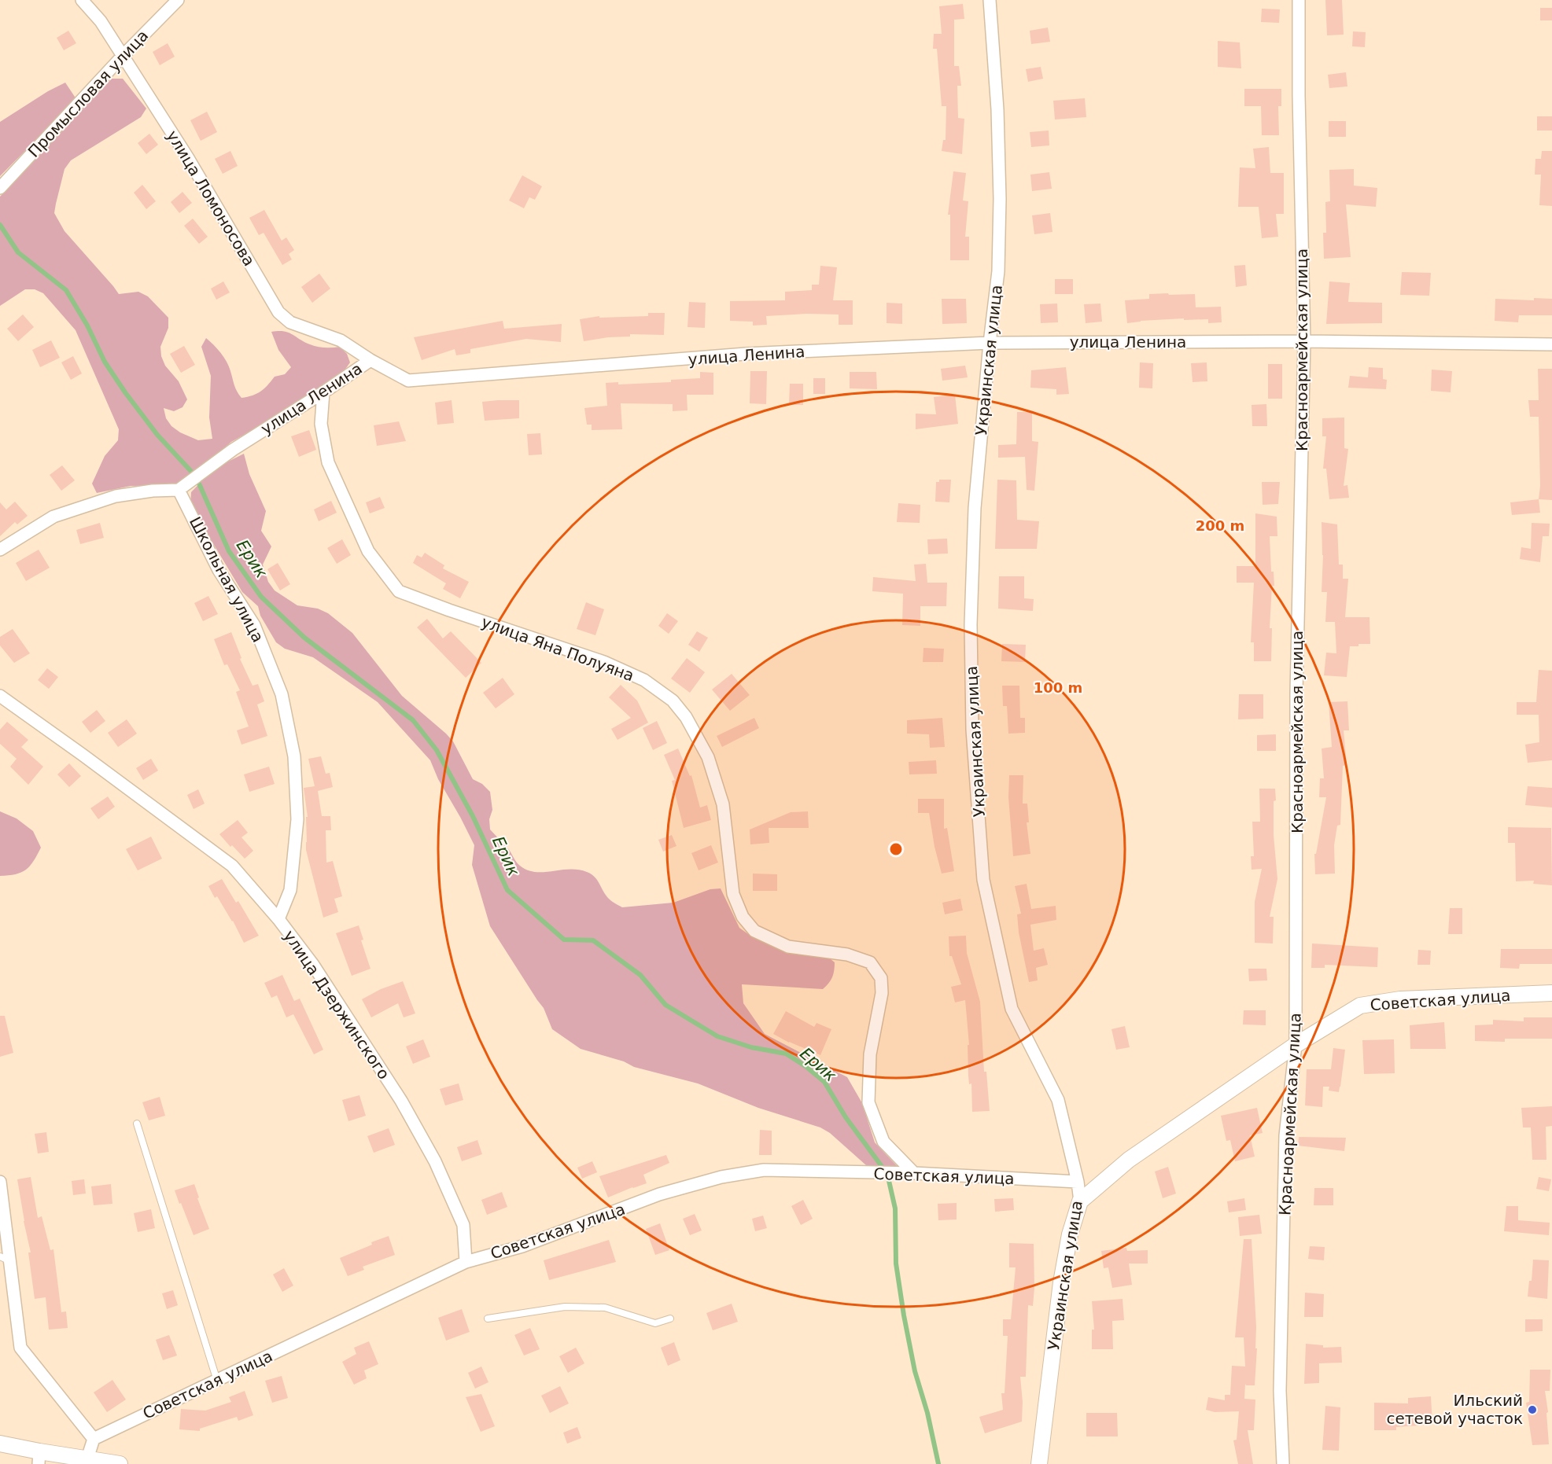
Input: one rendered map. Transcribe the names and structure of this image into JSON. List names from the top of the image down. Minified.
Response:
{"streets":{"street":["Промысловая улица","улица Ломоносова","улица Ленина","Красноармейская улица","Украинская улица","Школьная улица","улица Яна Полуяна","Советская улица","улица Дзержинского"]},"crossings":[["Промысловая улица","улица Ломоносова"],["улица Ломоносова","улица Ленина"],["улица Ленина","Красноармейская улица"],["улица Ленина","Украинская улица"],["улица Ленина","Школьная улица"],["улица Ленина","улица Яна Полуяна"],["Красноармейская улица","Советская улица"],["Украинская улица","Советская улица"],["Школьная улица","улица Дзержинского"],["улица Яна Полуяна","Советская улица"],["Советская улица","улица Дзержинского"]],"water":["Ерик"],"places":["Ильский сетевой участок"],"rings":["200 m","100 m"]}
